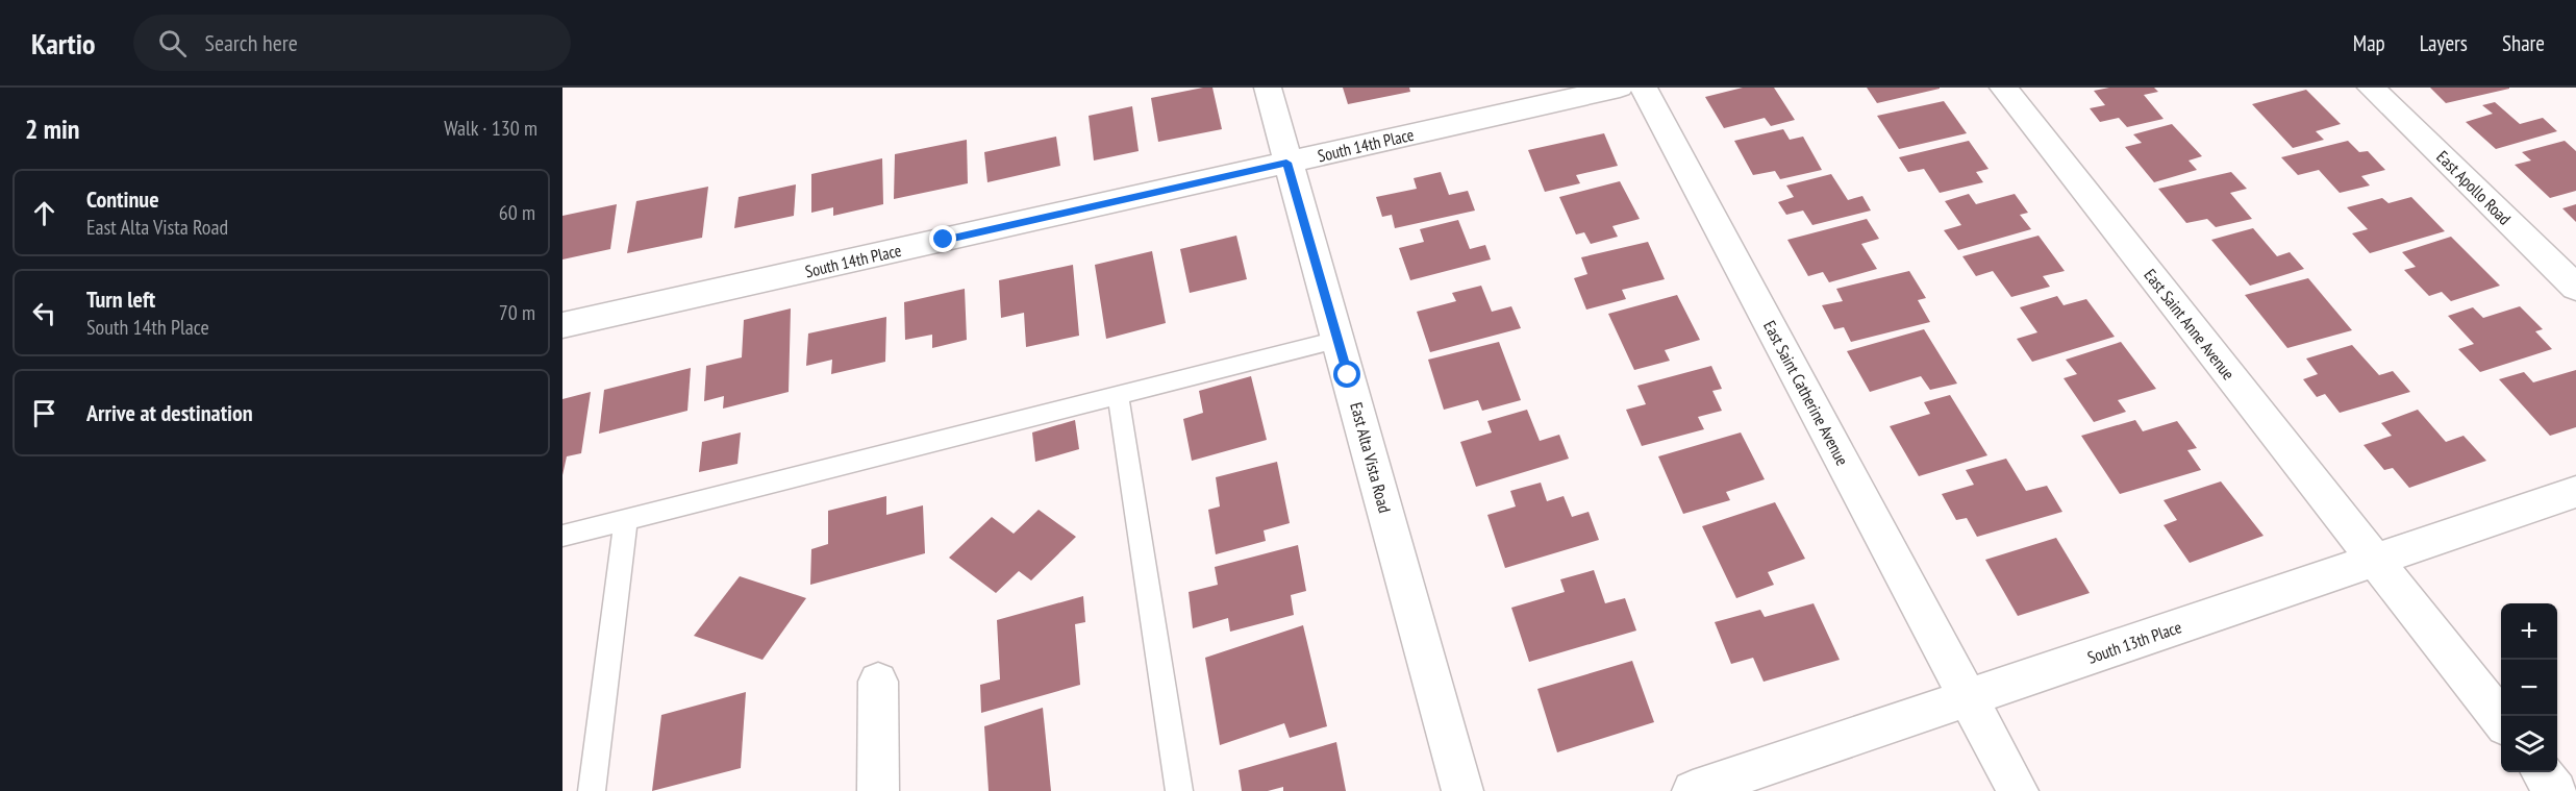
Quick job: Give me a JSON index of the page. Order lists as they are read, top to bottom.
{
  "streets": {
    "street": [
      "South 14th Place",
      "East Apollo Road",
      "East Saint Anne Avenue",
      "East Saint Catherine Avenue",
      "East Alta Vista Road",
      "South 13th Place"
    ]
  },
  "crossings": [
    ["South 14th Place", "East Alta Vista Road"],
    ["East Saint Anne Avenue", "South 13th Place"],
    ["East Saint Catherine Avenue", "South 13th Place"]
  ],
  "page": {
    "header": "Kartio",
    "search": "Search here",
    "nav": ["Map", "Layers", "Share"],
    "heading": ["2 min", "Walk · 130 m"],
    "list": [
      ["Continue", "East Alta Vista Road", "60 m"],
      ["Turn left", "South 14th Place", "70 m"],
      "Arrive at destination"
    ],
    "map_buttons": ["+", "−"]
  }
}
